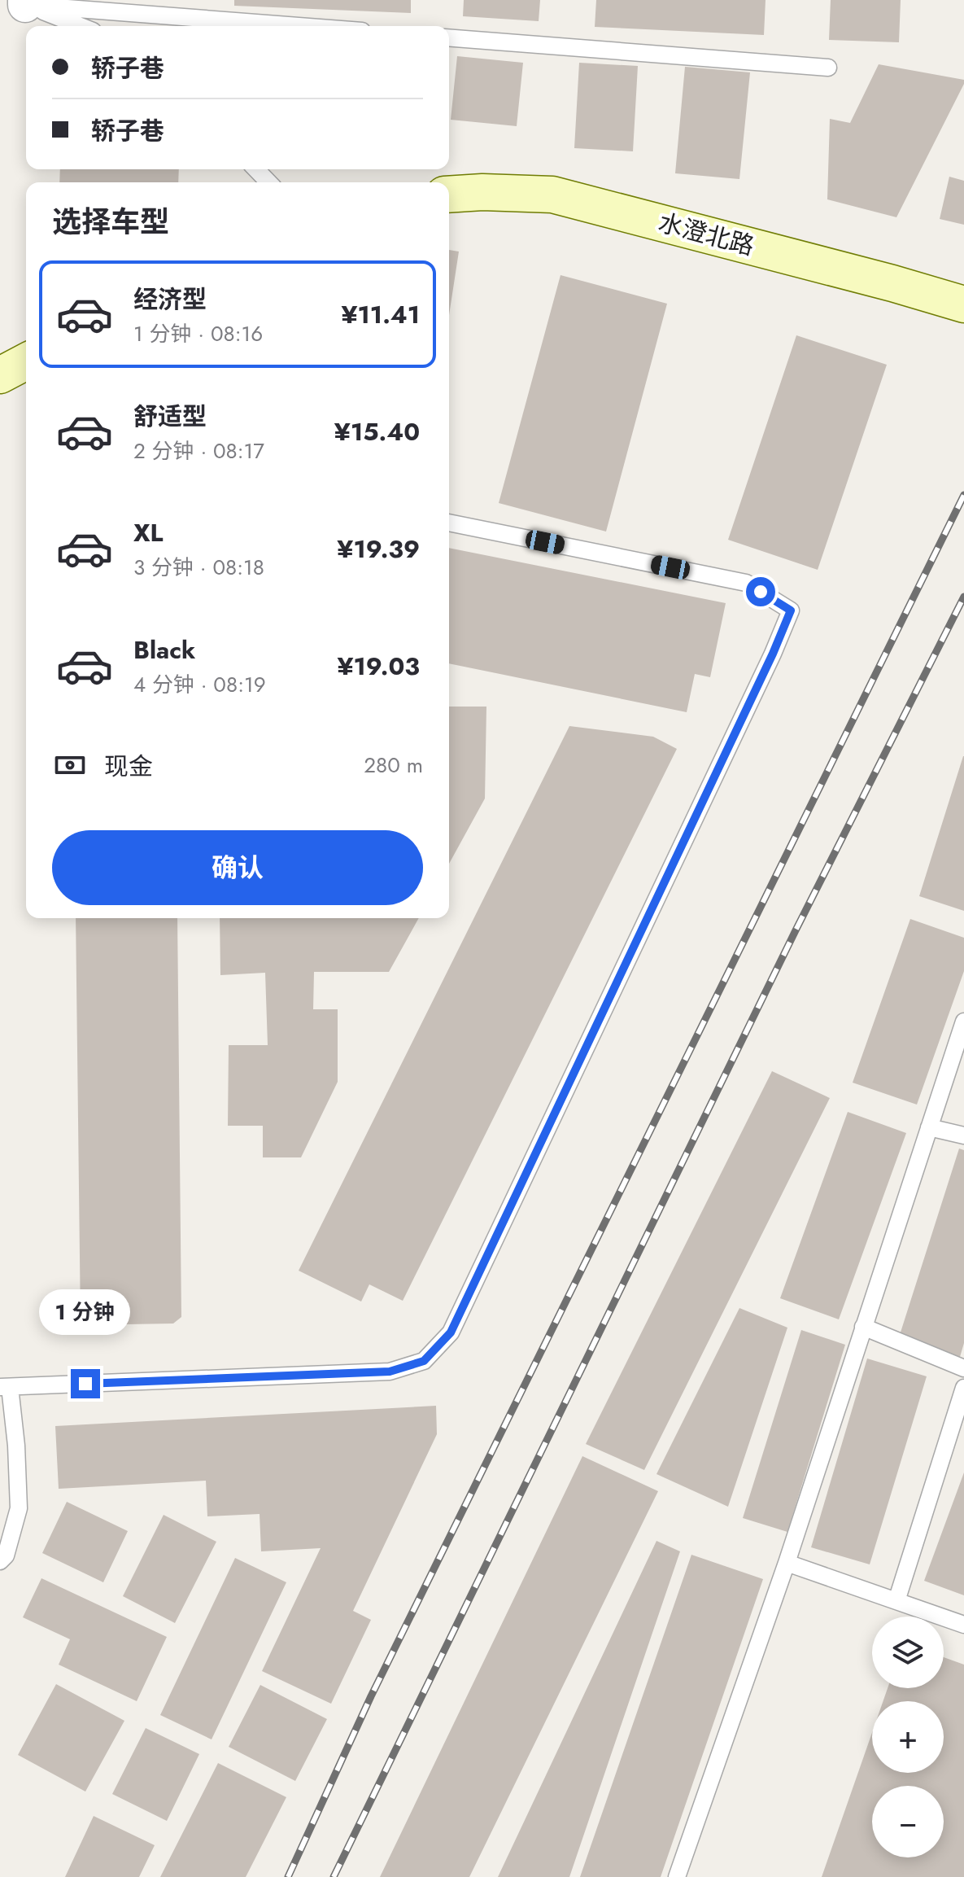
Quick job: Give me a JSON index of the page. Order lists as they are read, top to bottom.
{
  "streets": {
    "street": ["水澄北路"]
  },
  "page": {
    "banner": ["轿子巷", "轿子巷"],
    "heading": "选择车型",
    "list": [
      {
        "name": "经济型",
        "note": "1 分钟 · 08:16",
        "value": "¥11.41"
      },
      {
        "name": "舒适型",
        "note": "2 分钟 · 08:17",
        "value": "¥15.40"
      },
      {
        "name": "XL",
        "note": "3 分钟 · 08:18",
        "value": "¥19.39"
      },
      {
        "name": "Black",
        "note": "4 分钟 · 08:19",
        "value": "¥19.03"
      }
    ],
    "pay": ["现金", "280 m"],
    "buttons": "确认",
    "bubble": "1 分钟",
    "map_buttons": ["+", "−"]
  }
}
